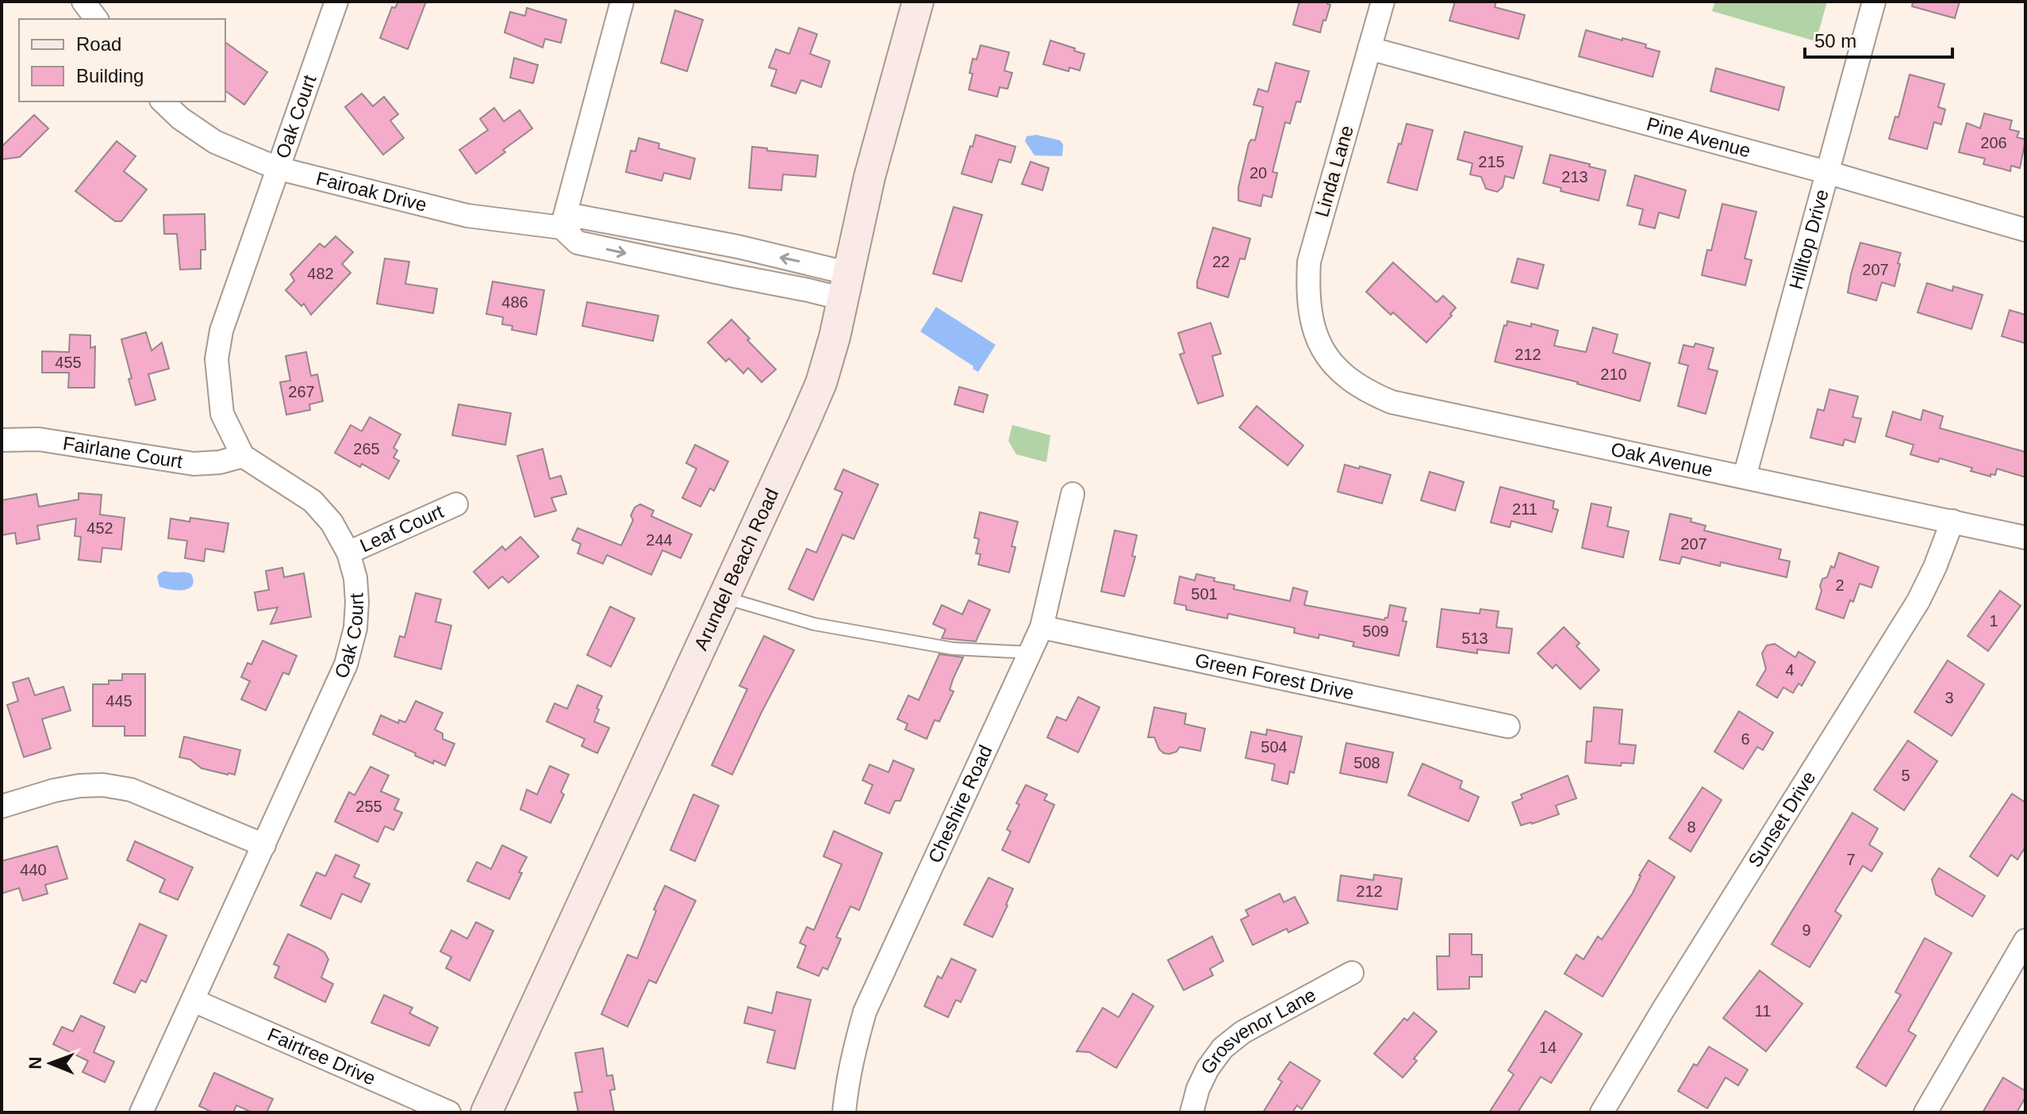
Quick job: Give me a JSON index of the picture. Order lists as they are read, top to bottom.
{
  "streets": {
    "street": [
      "Oak Court",
      "Pine Avenue",
      "Linda Lane",
      "Fairoak Drive",
      "Hilltop Drive",
      "Fairlane Court",
      "Oak Avenue",
      "Leaf Court",
      "Arundel Beach Road",
      "Green Forest Drive",
      "Cheshire Road",
      "Sunset Drive",
      "Grosvenor Lane",
      "Fairtree Drive"
    ]
  },
  "crossings": [
    ["Oak Court", "Fairoak Drive"],
    ["Oak Court", "Fairlane Court"],
    ["Oak Court", "Leaf Court"],
    ["Oak Court", "Fairtree Drive"],
    ["Pine Avenue", "Linda Lane"],
    ["Pine Avenue", "Hilltop Drive"],
    ["Linda Lane", "Oak Avenue"],
    ["Fairoak Drive", "Arundel Beach Road"],
    ["Hilltop Drive", "Oak Avenue"],
    ["Oak Avenue", "Sunset Drive"],
    ["Green Forest Drive", "Cheshire Road"]
  ],
  "house_numbers": [
    "206",
    "215",
    "20",
    "213",
    "22",
    "207",
    "482",
    "486",
    "212",
    "455",
    "210",
    "267",
    "265",
    "211",
    "452",
    "244",
    "207",
    "2",
    "501",
    "1",
    "509",
    "513",
    "4",
    "3",
    "445",
    "6",
    "504",
    "508",
    "5",
    "255",
    "8",
    "7",
    "440",
    "212",
    "9",
    "11",
    "14"
  ],
  "legend": ["Road", "Building"],
  "scale_bar": "50 m",
  "north": "left"
}
